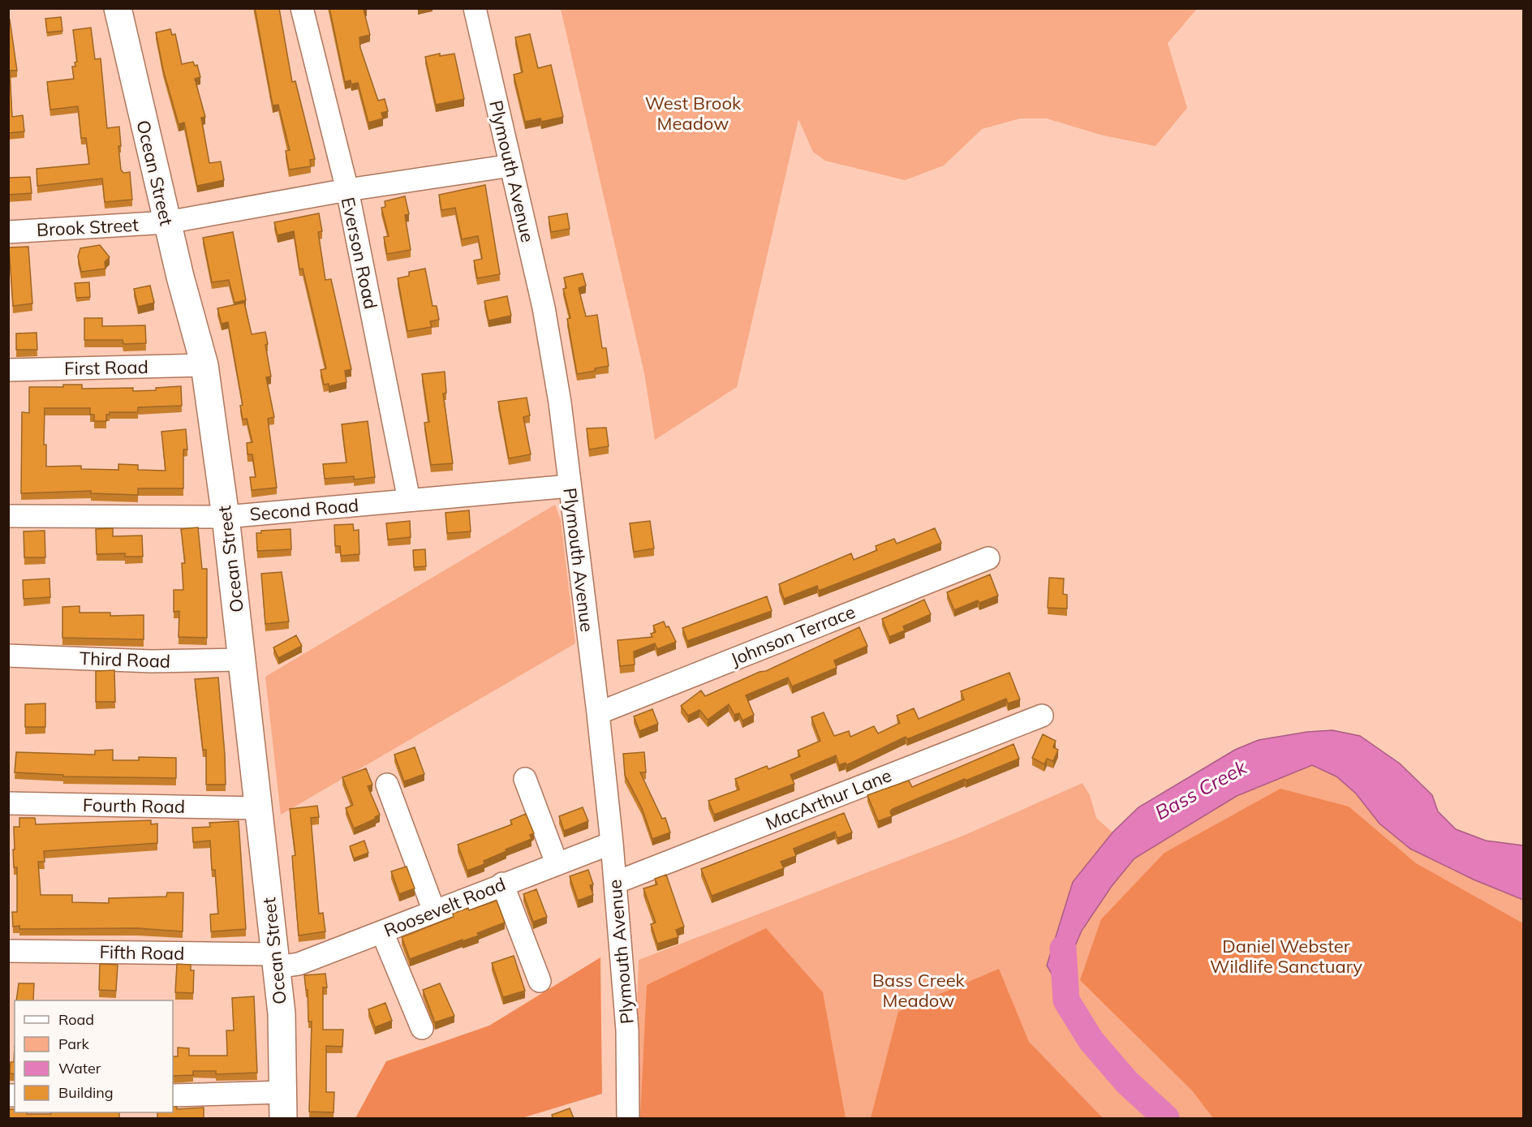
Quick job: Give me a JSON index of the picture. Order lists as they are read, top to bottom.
{
  "streets": {
    "main road": ["Ocean Street"],
    "street": [
      "Plymouth Avenue",
      "Brook Street",
      "Everson Road",
      "First Road",
      "Second Road",
      "Johnson Terrace",
      "Third Road",
      "MacArthur Lane",
      "Fourth Road",
      "Roosevelt Road",
      "Fifth Road"
    ]
  },
  "crossings": [
    ["Plymouth Avenue", "Brook Street"],
    ["Plymouth Avenue", "Second Road"],
    ["Plymouth Avenue", "Johnson Terrace"],
    ["Plymouth Avenue", "MacArthur Lane"],
    ["Plymouth Avenue", "Roosevelt Road"],
    ["Ocean Street", "Brook Street"],
    ["Ocean Street", "First Road"],
    ["Ocean Street", "Second Road"],
    ["Ocean Street", "Third Road"],
    ["Ocean Street", "Fourth Road"],
    ["Ocean Street", "Roosevelt Road"],
    ["Ocean Street", "Fifth Road"],
    ["Brook Street", "Everson Road"],
    ["Everson Road", "Second Road"],
    ["Roosevelt Road", "Fifth Road"]
  ],
  "water": ["Bass Creek"],
  "parks": ["West Brook Meadow", "Daniel Webster Wildlife Sanctuary", "Bass Creek Meadow"],
  "legend": [
    "Road",
    "Park",
    "Water",
    "Building"
  ]
}
